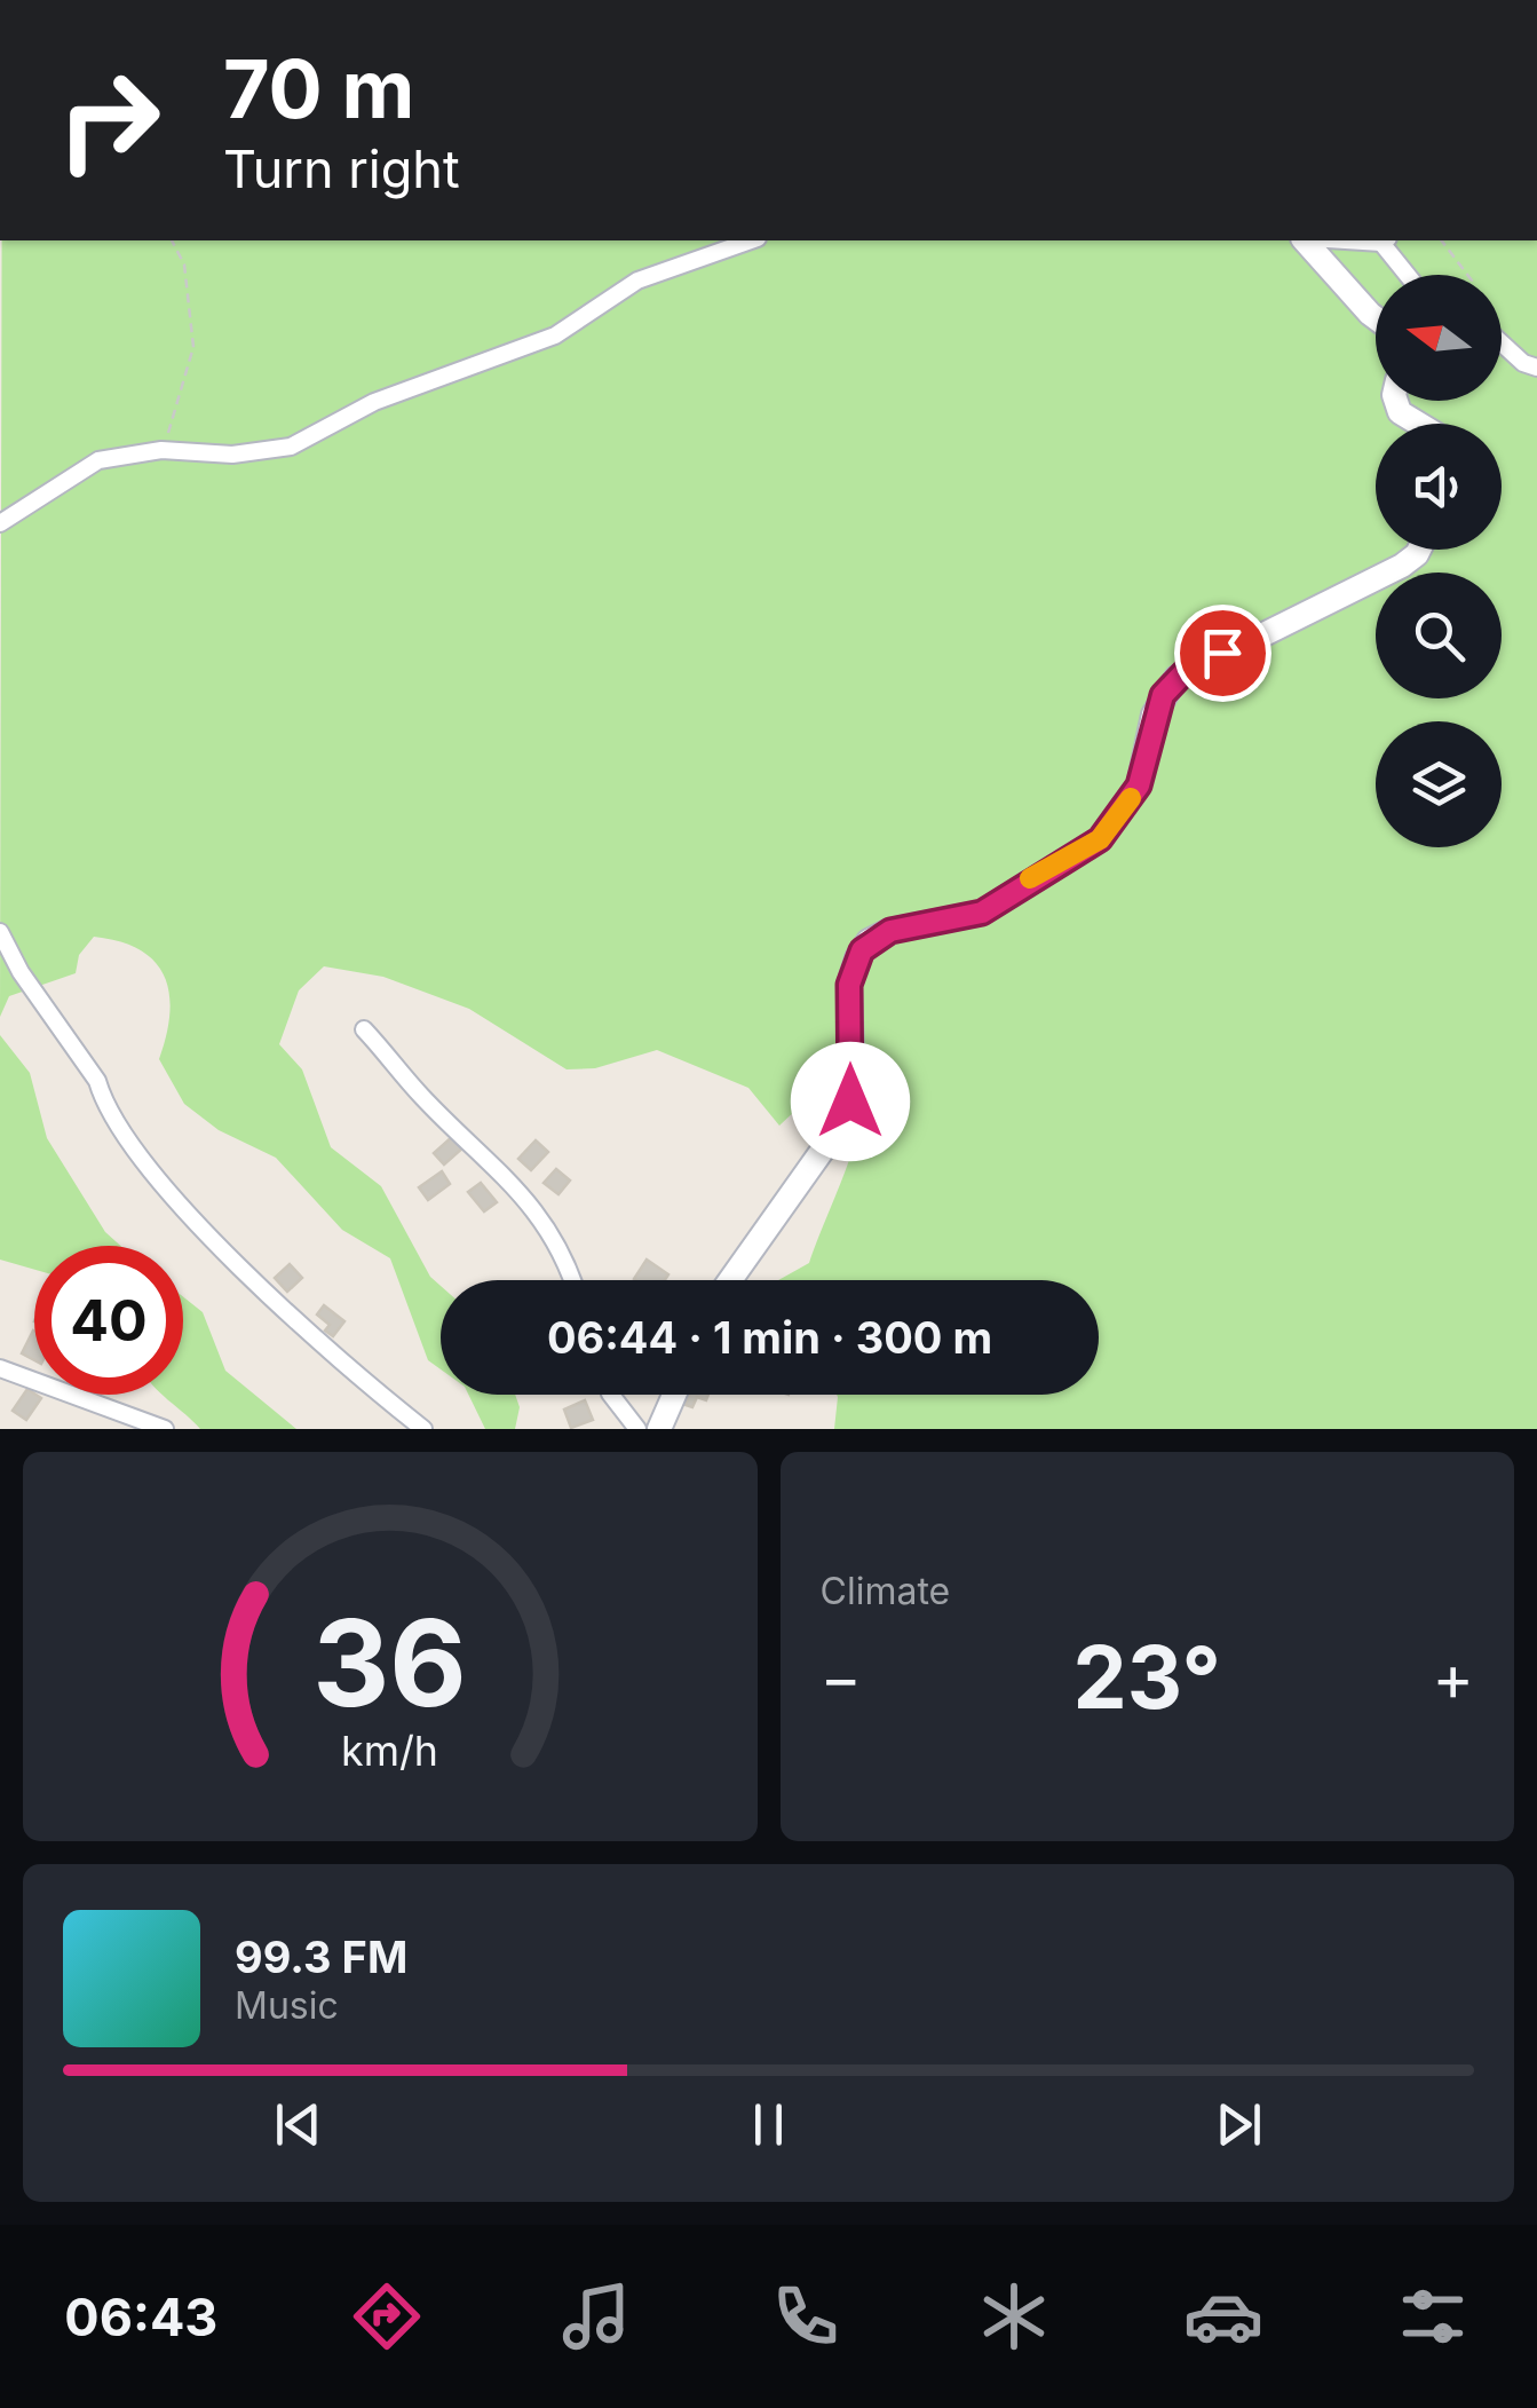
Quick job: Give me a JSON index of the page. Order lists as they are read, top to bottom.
{
  "north": "left",
  "page": {
    "turn": ["70 m", "Turn right"],
    "limit": "40",
    "trip": "06:44 · 1 min · 300 m",
    "tile": "Climate",
    "heat": ["−", "23°", "+"],
    "song": ["99.3 FM", "Music"],
    "tabs": "06:43",
    "gauge": ["36", "km/h"]
  }
}
